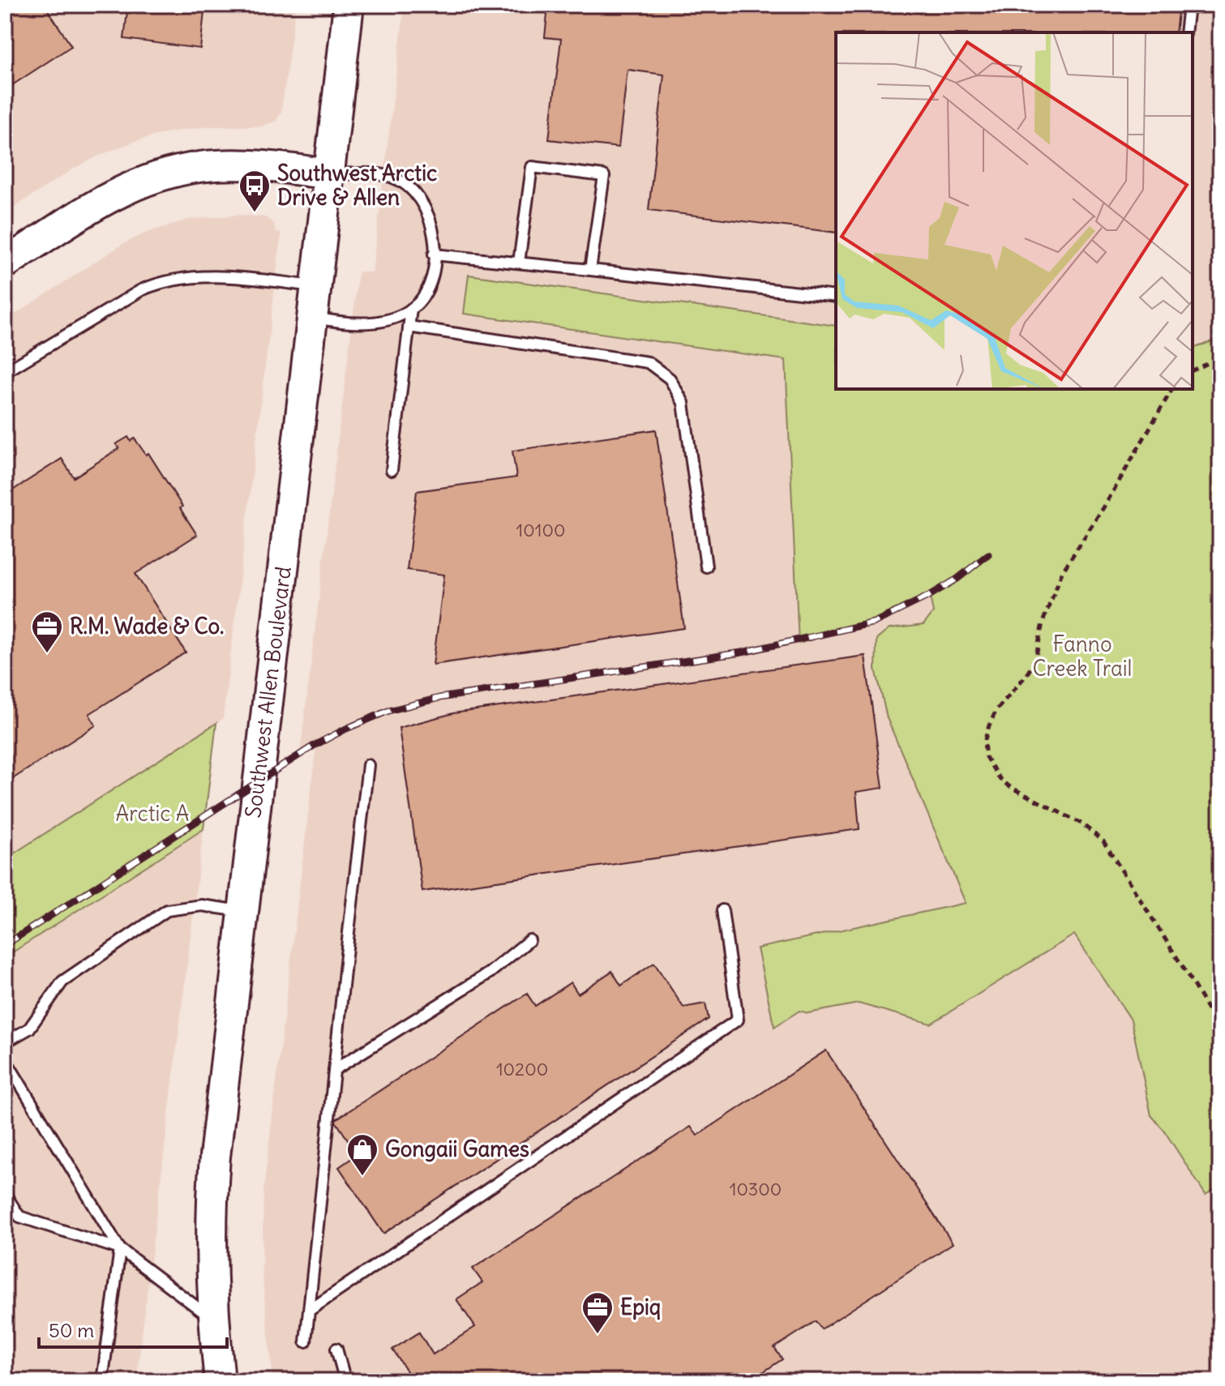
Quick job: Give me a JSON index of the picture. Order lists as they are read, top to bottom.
{
  "streets": {
    "main road": ["Southwest Allen Boulevard"]
  },
  "parks": ["Fanno Creek Trail", "Arctic A"],
  "places": {
    "bus stop": ["Southwest Arctic Drive & Allen"],
    "office": ["R.M. Wade & Co.", "Epiq"],
    "shop": ["Gongaii Games"]
  },
  "house_numbers": ["10100", "10200", "10300"],
  "scale_bar": "50 m"
}
